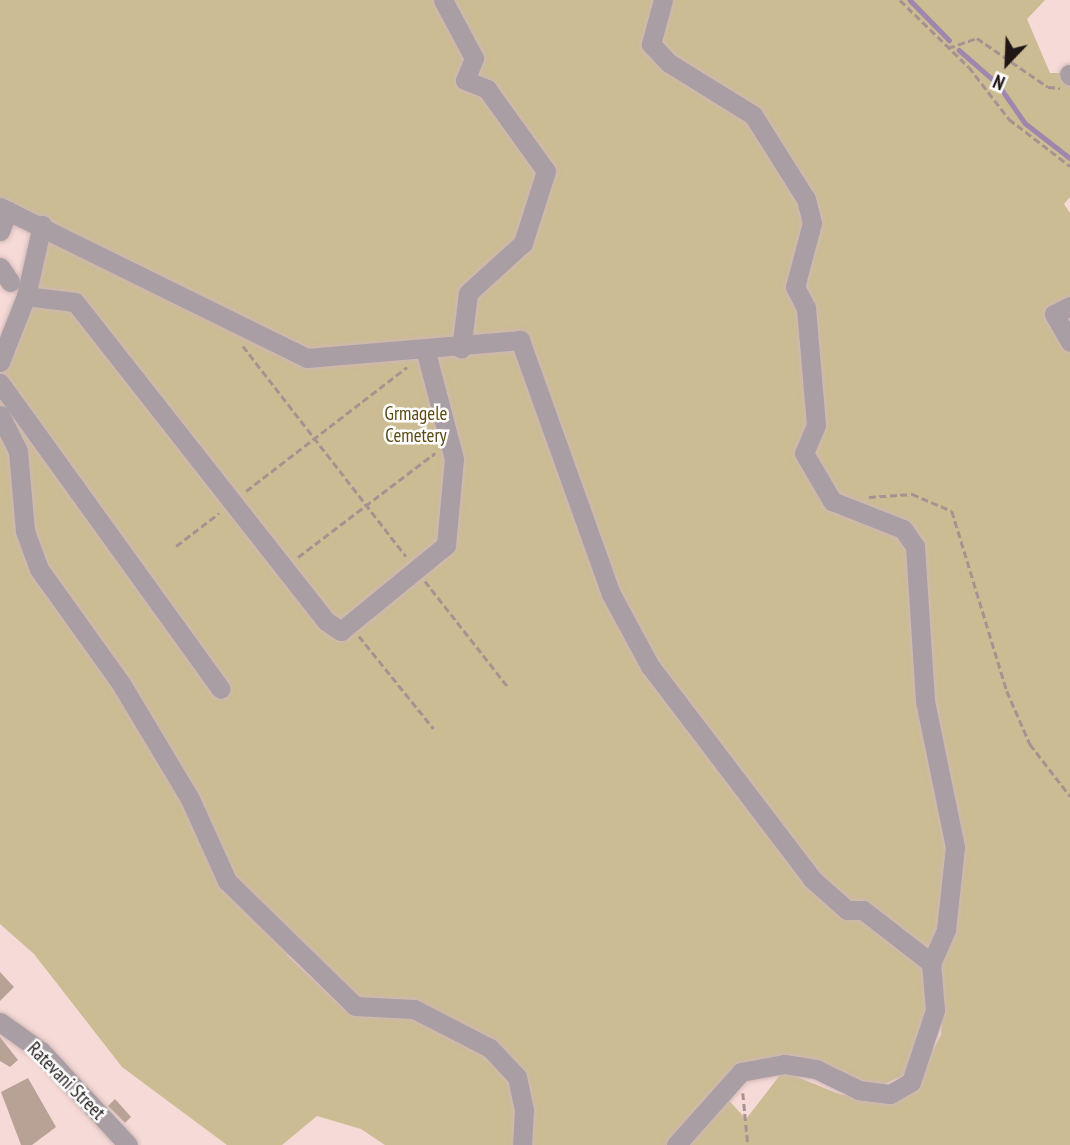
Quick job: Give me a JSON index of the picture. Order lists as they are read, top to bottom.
{
  "streets": {
    "street": ["Ratevani Street"]
  },
  "parks": ["Grmagele Cemetery"],
  "north": "bottom left"
}
